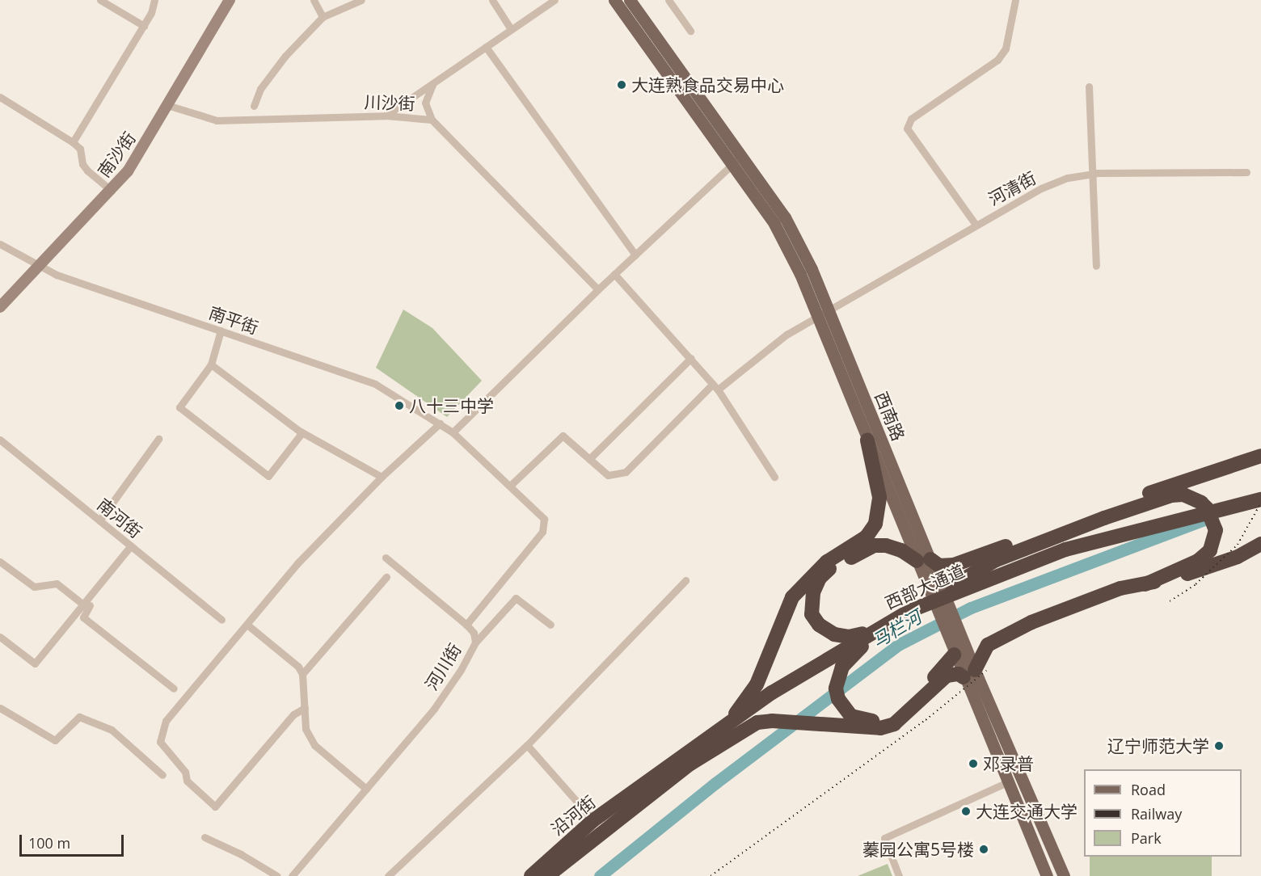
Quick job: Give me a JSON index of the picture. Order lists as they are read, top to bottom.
{
  "streets": {
    "highway": ["西部大通道", "沿河街"],
    "main road": ["西南路"],
    "street": [
      "川沙街",
      "南沙街",
      "河清街",
      "南平街",
      "南河街",
      "河川街"
    ]
  },
  "crossings": [
    ["川沙街", "南沙街"],
    ["南沙街", "南平街"],
    ["河清街", "西南路"],
    ["南平街", "河川街"],
    ["西部大通道", "沿河街"]
  ],
  "water": ["马栏河"],
  "places": [
    "大连熟食品交易中心",
    "八十三中学",
    "辽宁师范大学",
    "邓录普",
    "大连交通大学",
    "蓁园公寓5号楼"
  ],
  "legend": ["Road", "Railway", "Park"],
  "scale_bar": "100 m"
}
